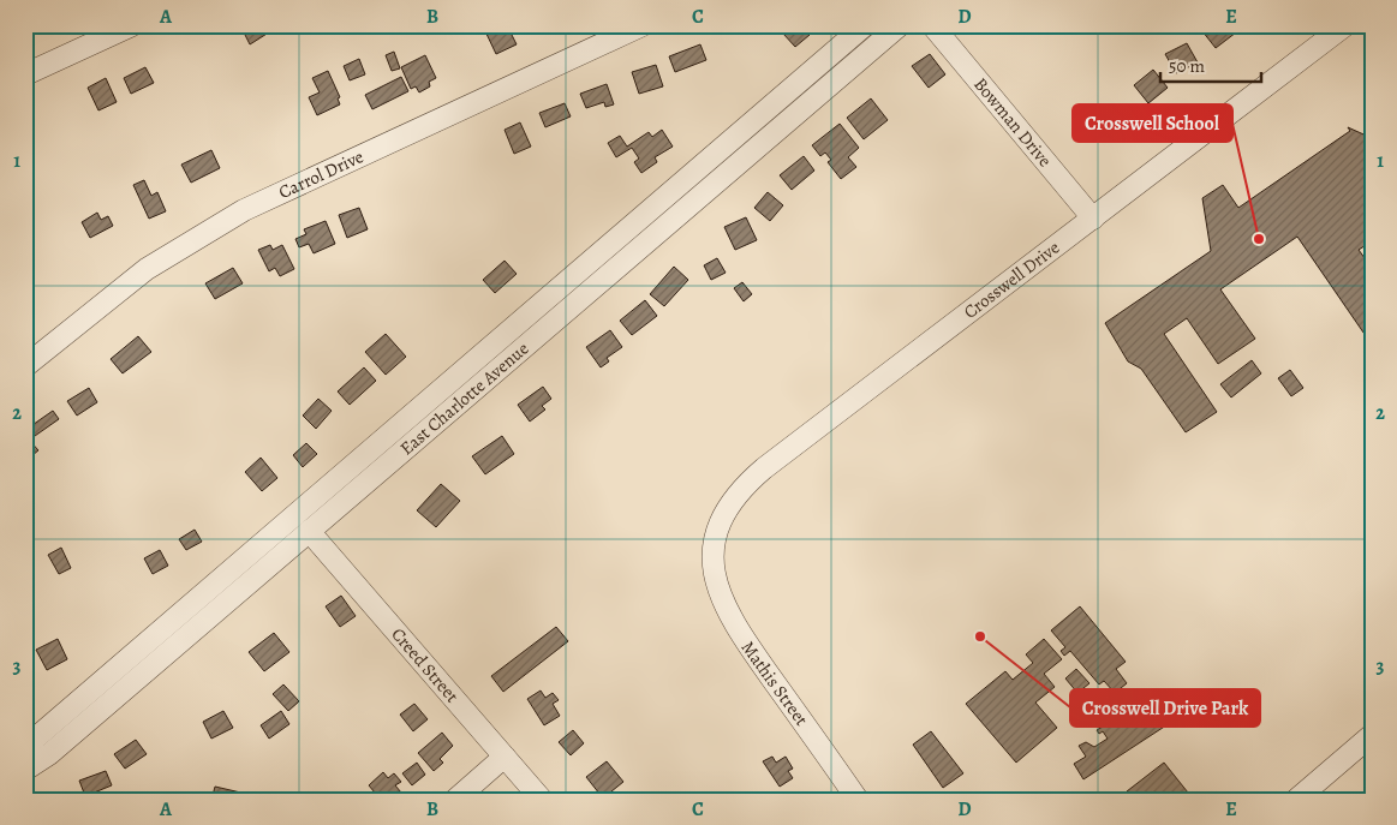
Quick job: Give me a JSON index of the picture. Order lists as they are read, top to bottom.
{
  "streets": {
    "street": [
      "Bowman Drive",
      "Carrol Drive",
      "Crosswell Drive",
      "East Charlotte Avenue",
      "Creed Street",
      "Mathis Street"
    ]
  },
  "crossings": [
    ["Bowman Drive", "Crosswell Drive"],
    ["Crosswell Drive", "Mathis Street"],
    ["East Charlotte Avenue", "Creed Street"]
  ],
  "places": ["Crosswell School", "Crosswell Drive Park"],
  "scale_bar": "50 m",
  "grid": {
    "columns": [
      "A",
      "B",
      "C",
      "D",
      "E"
    ],
    "rows": ["1", "2", "3"]
  }
}
